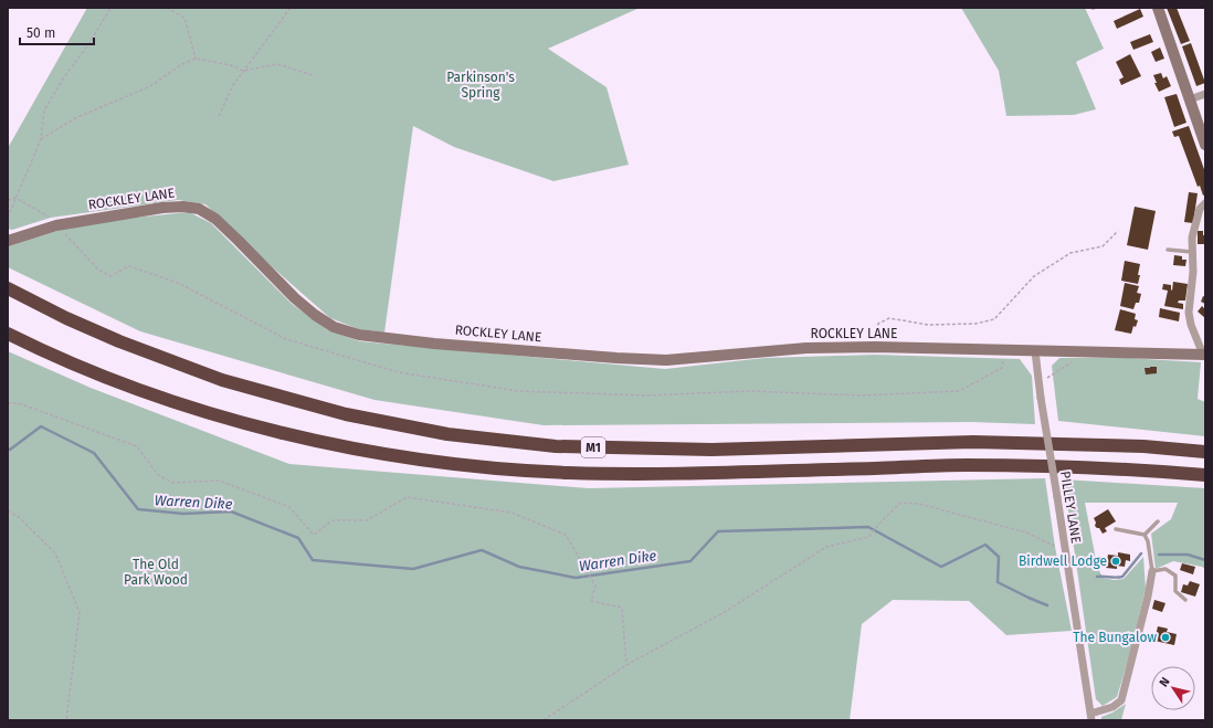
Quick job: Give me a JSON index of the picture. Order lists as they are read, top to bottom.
{
  "streets": {
    "highway": ["M1"],
    "street": ["ROCKLEY LANE", "PILLEY LANE"]
  },
  "crossings": [
    ["ROCKLEY LANE", "PILLEY LANE"]
  ],
  "water": ["Warren Dike"],
  "parks": ["Parkinson's Spring", "The Old Park Wood"],
  "places": ["Birdwell Lodge", "The Bungalow"],
  "scale_bar": "50 m",
  "north": "top left"
}
